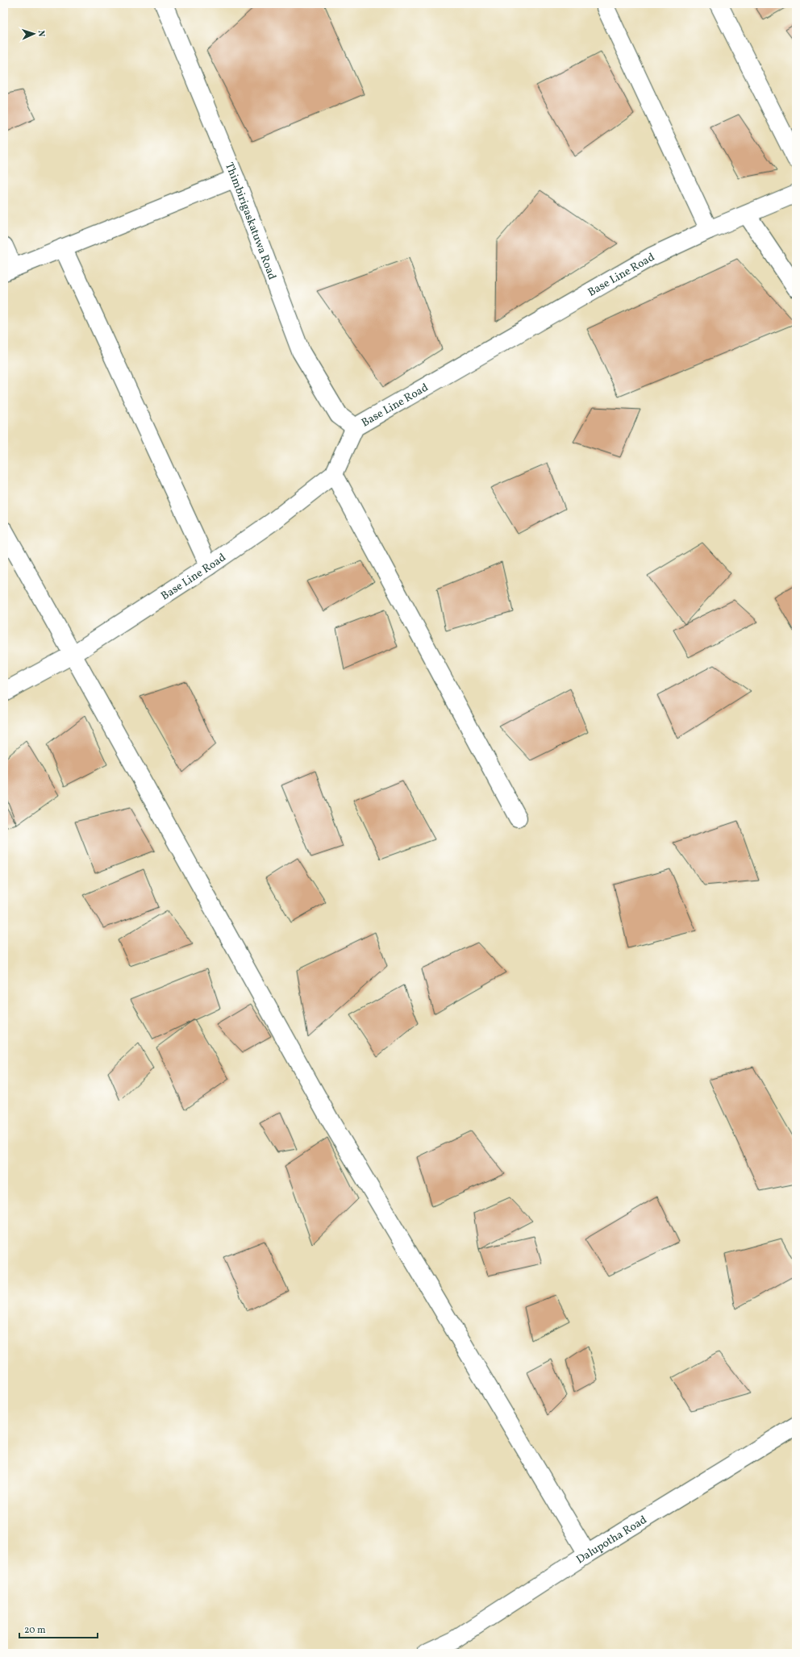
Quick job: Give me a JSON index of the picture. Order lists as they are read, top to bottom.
{
  "streets": {
    "street": ["Thimbirigaskatuwa Road", "Base Line Road", "Dalupotha Road"]
  },
  "crossings": [
    ["Thimbirigaskatuwa Road", "Base Line Road"]
  ],
  "scale_bar": "20 m",
  "north": "right"
}
